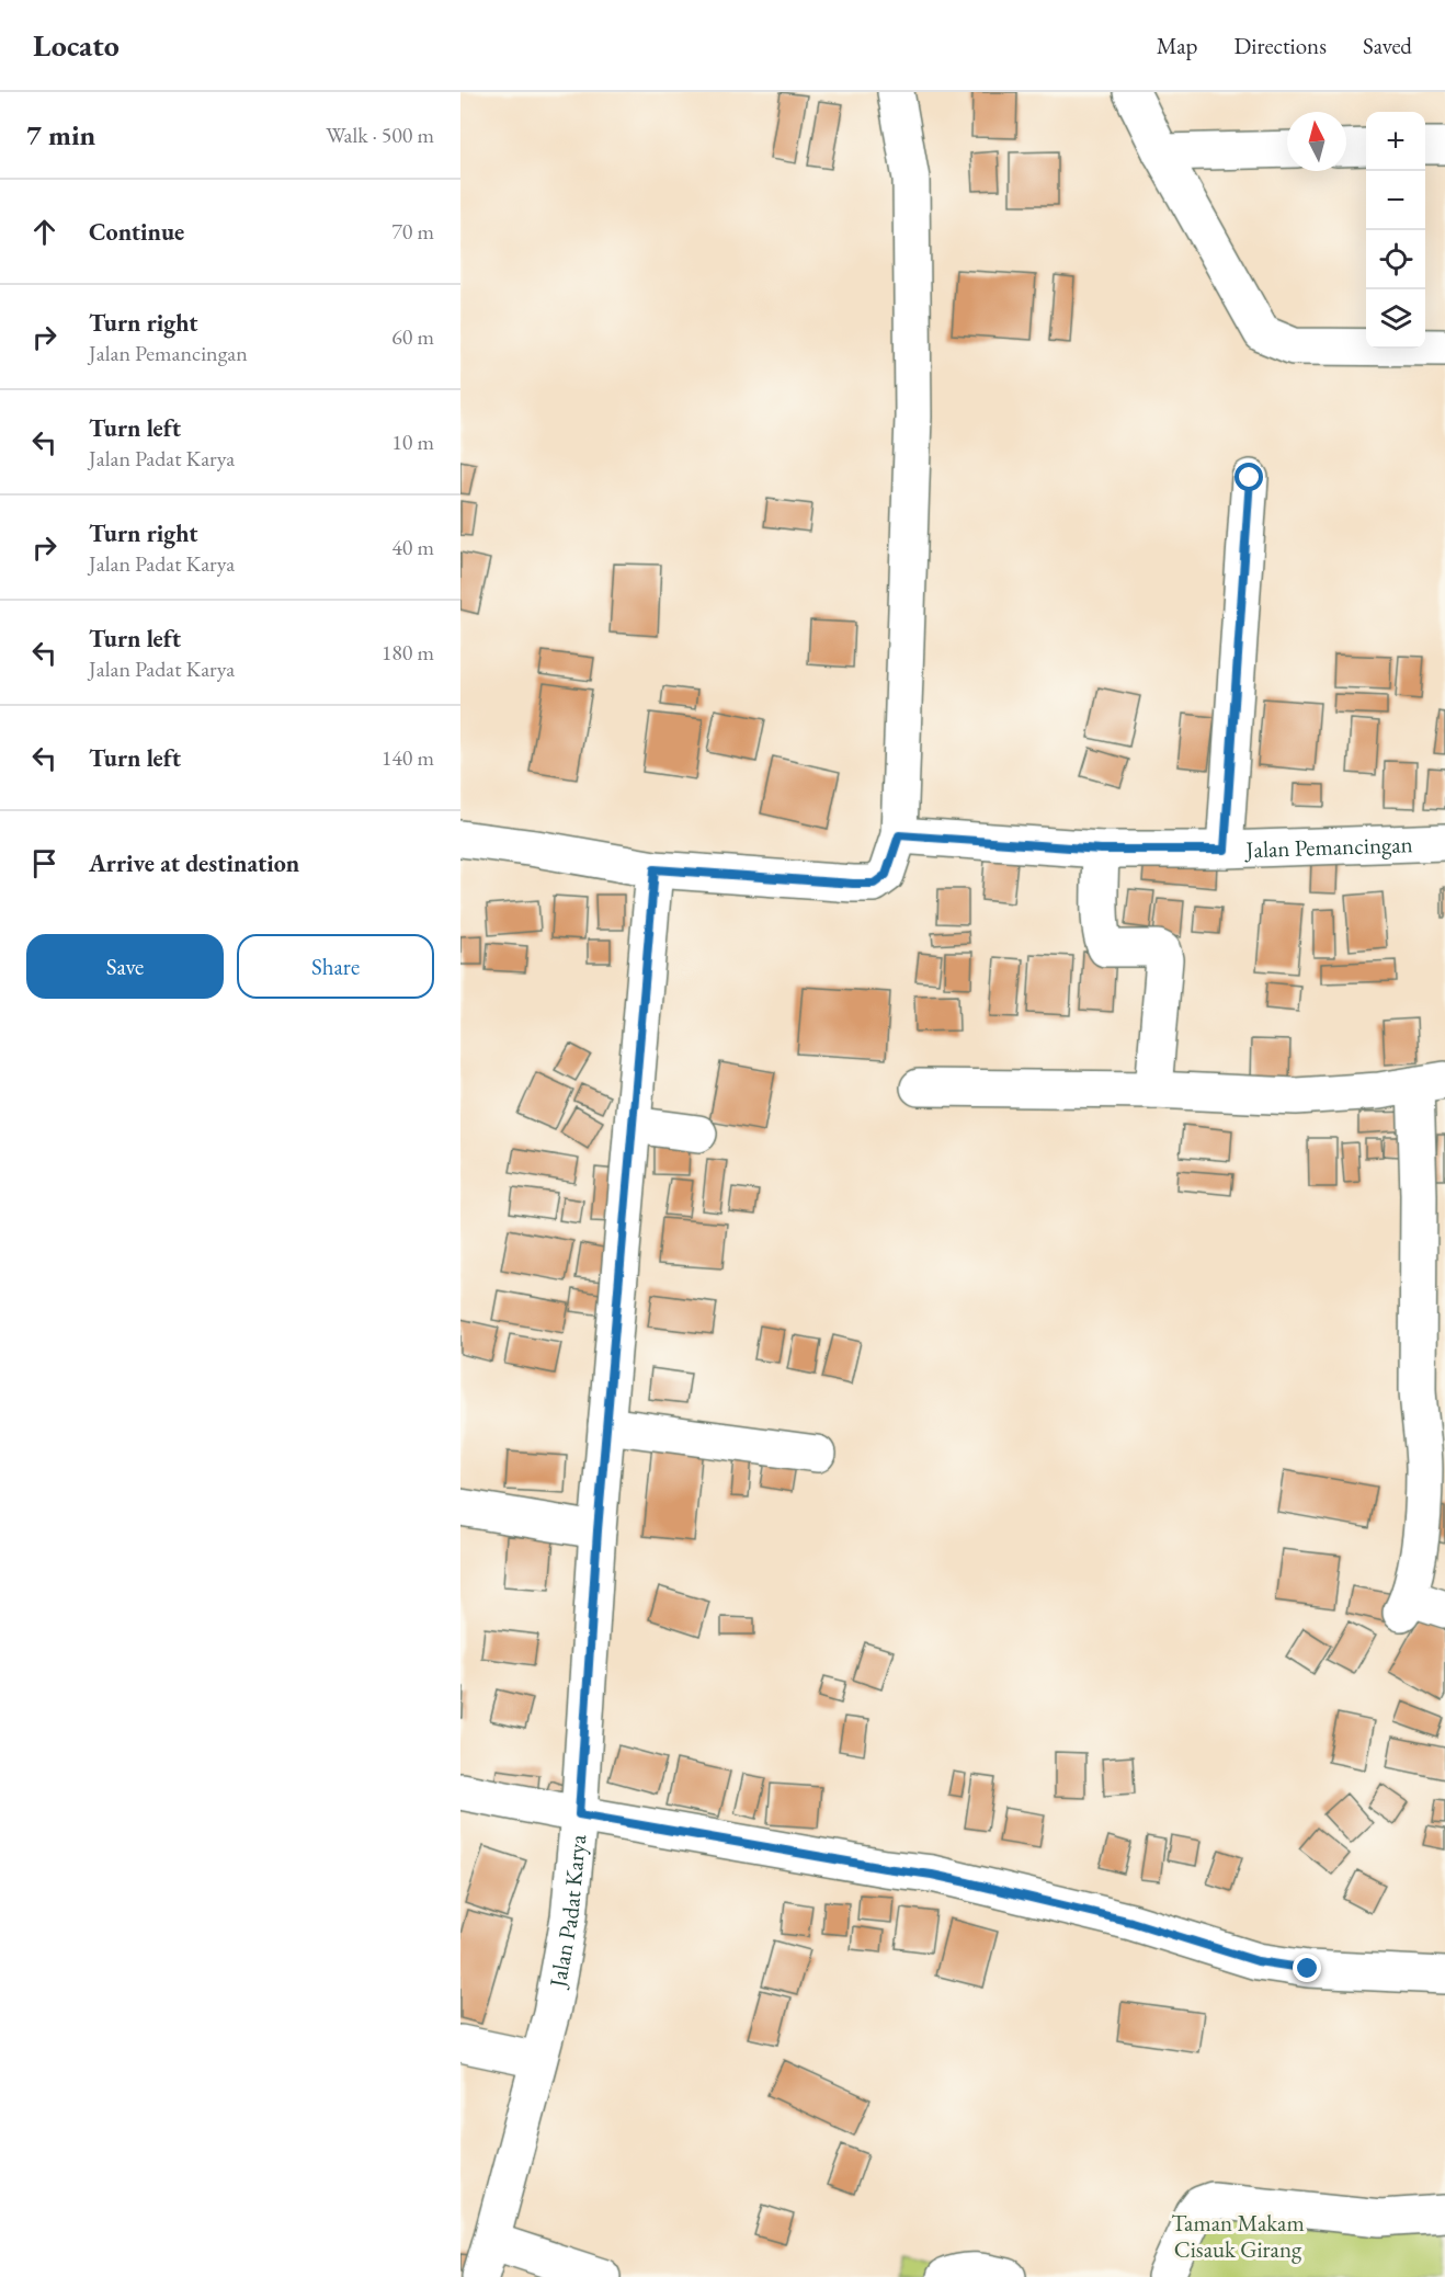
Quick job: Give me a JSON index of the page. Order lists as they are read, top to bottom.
{
  "streets": {
    "street": ["Jalan Pemancingan", "Jalan Padat Karya"]
  },
  "parks": ["Taman Makam Cisauk Girang"],
  "north": "top",
  "page": {
    "header": "Locato",
    "nav": ["Map", "Directions", "Saved"],
    "heading": ["7 min", "Walk · 500 m"],
    "map_buttons": ["+", "−"],
    "list": [
      ["Continue", "70 m"],
      ["Turn right", "Jalan Pemancingan", "60 m"],
      ["Turn left", "Jalan Padat Karya", "10 m"],
      ["Turn right", "Jalan Padat Karya", "40 m"],
      ["Turn left", "Jalan Padat Karya", "180 m"],
      ["Turn left", "140 m"],
      "Arrive at destination"
    ],
    "buttons": ["Save", "Share"]
  }
}
